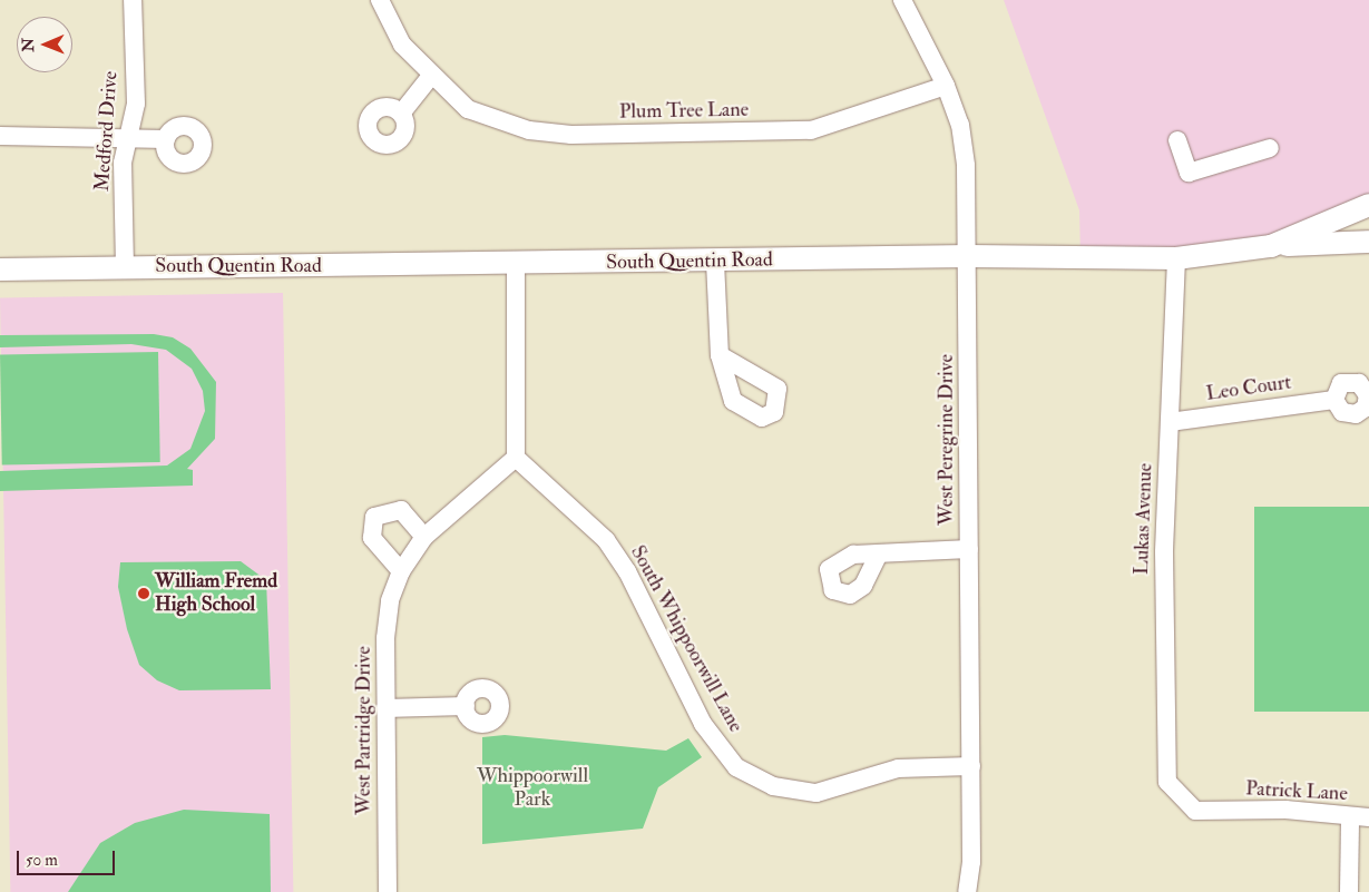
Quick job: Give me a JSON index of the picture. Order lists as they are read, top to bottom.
{
  "streets": {
    "main road": ["South Quentin Road"],
    "street": [
      "Plum Tree Lane",
      "Medford Drive",
      "Leo Court",
      "West Peregrine Drive",
      "Lukas Avenue",
      "South Whippoorwill Lane",
      "West Partridge Drive",
      "Patrick Lane"
    ]
  },
  "crossings": [
    ["Plum Tree Lane", "West Peregrine Drive"],
    ["Medford Drive", "South Quentin Road"],
    ["South Quentin Road", "West Peregrine Drive"],
    ["South Quentin Road", "Lukas Avenue"],
    ["Leo Court", "Lukas Avenue"],
    ["West Peregrine Drive", "South Whippoorwill Lane"],
    ["Lukas Avenue", "Patrick Lane"],
    ["South Whippoorwill Lane", "West Partridge Drive"]
  ],
  "parks": ["Whippoorwill Park"],
  "places": ["William Fremd High School"],
  "scale_bar": "50 m",
  "north": "left"
}
